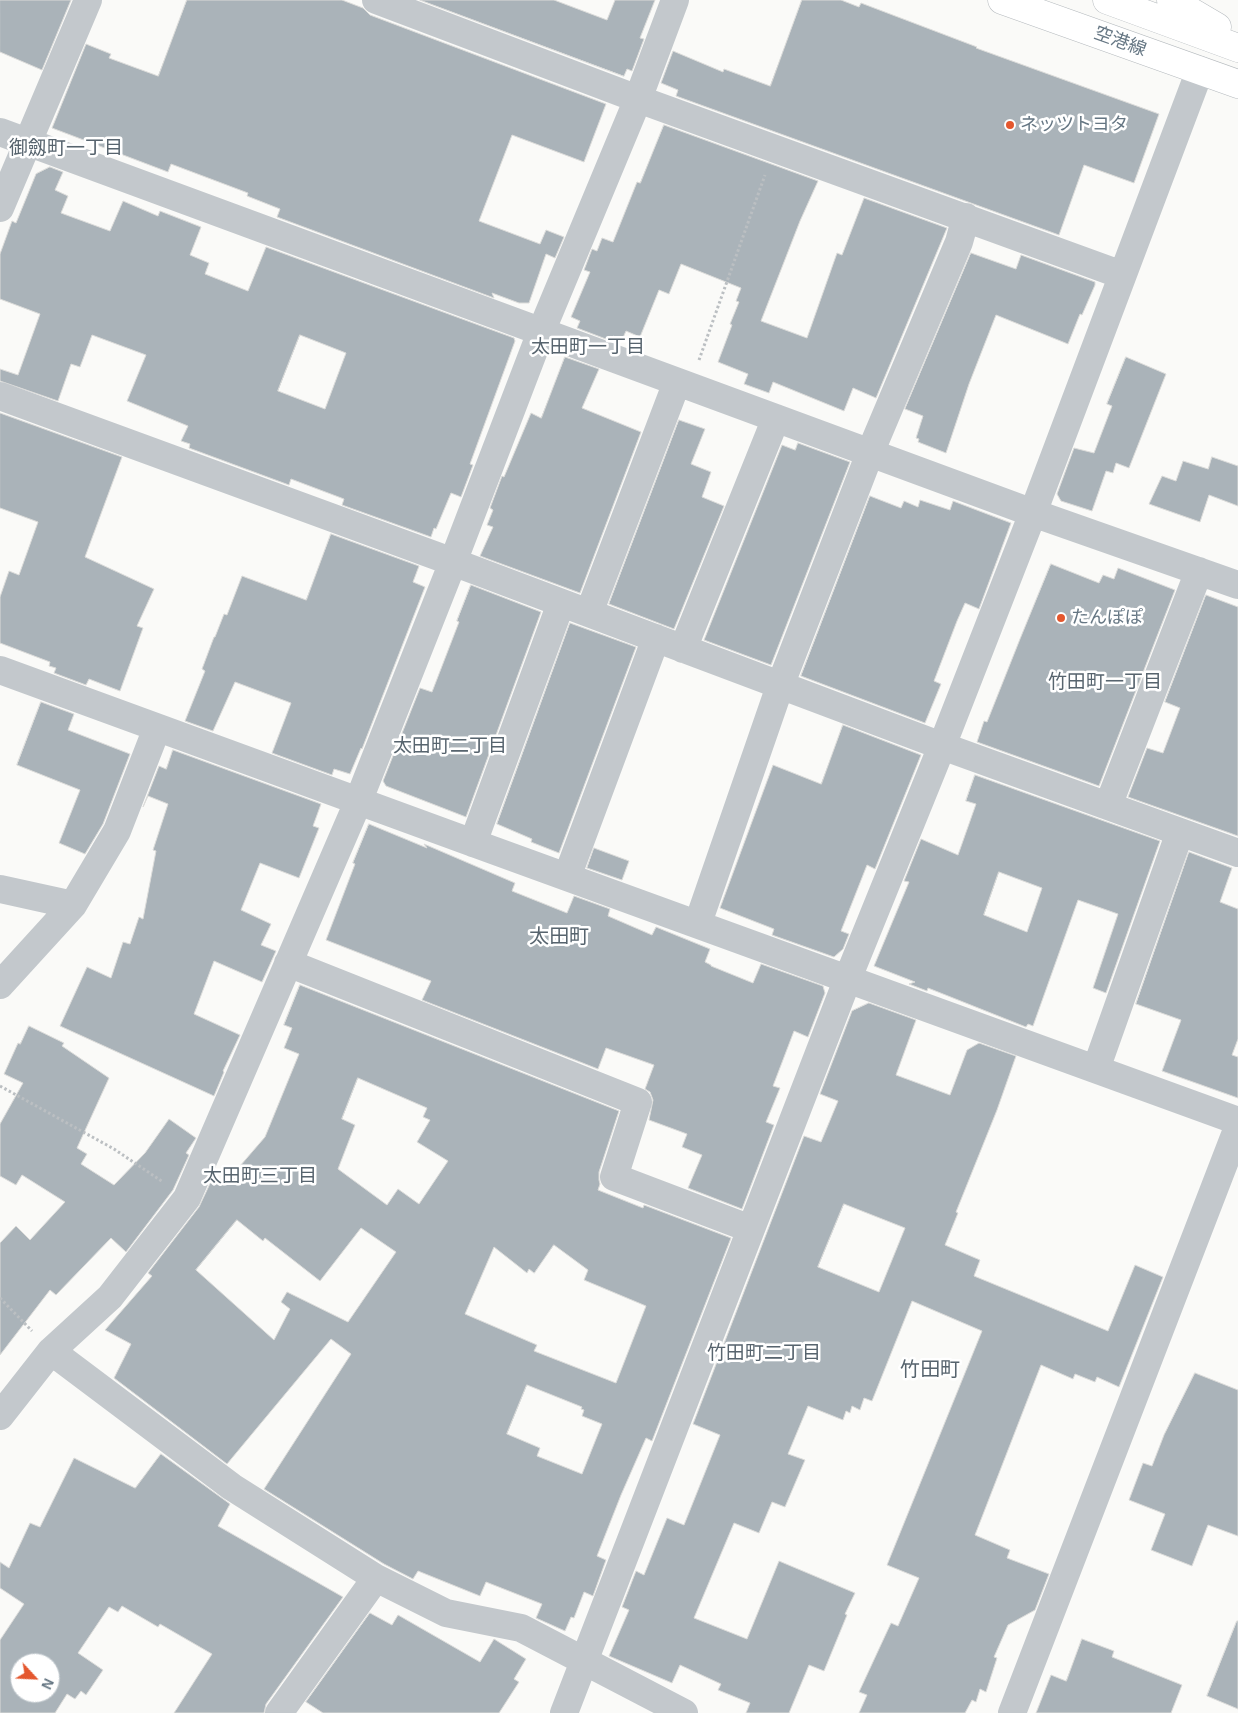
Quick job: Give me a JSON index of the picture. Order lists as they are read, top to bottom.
{
  "streets": {
    "main road": ["空港線"]
  },
  "districts": [
    "御劔町一丁目",
    "太田町一丁目",
    "竹田町一丁目",
    "太田町二丁目",
    "太田町",
    "太田町三丁目",
    "竹田町二丁目",
    "竹田町"
  ],
  "places": ["ネッツトヨタ", "たんぽぽ"],
  "north": "bottom right"
}
